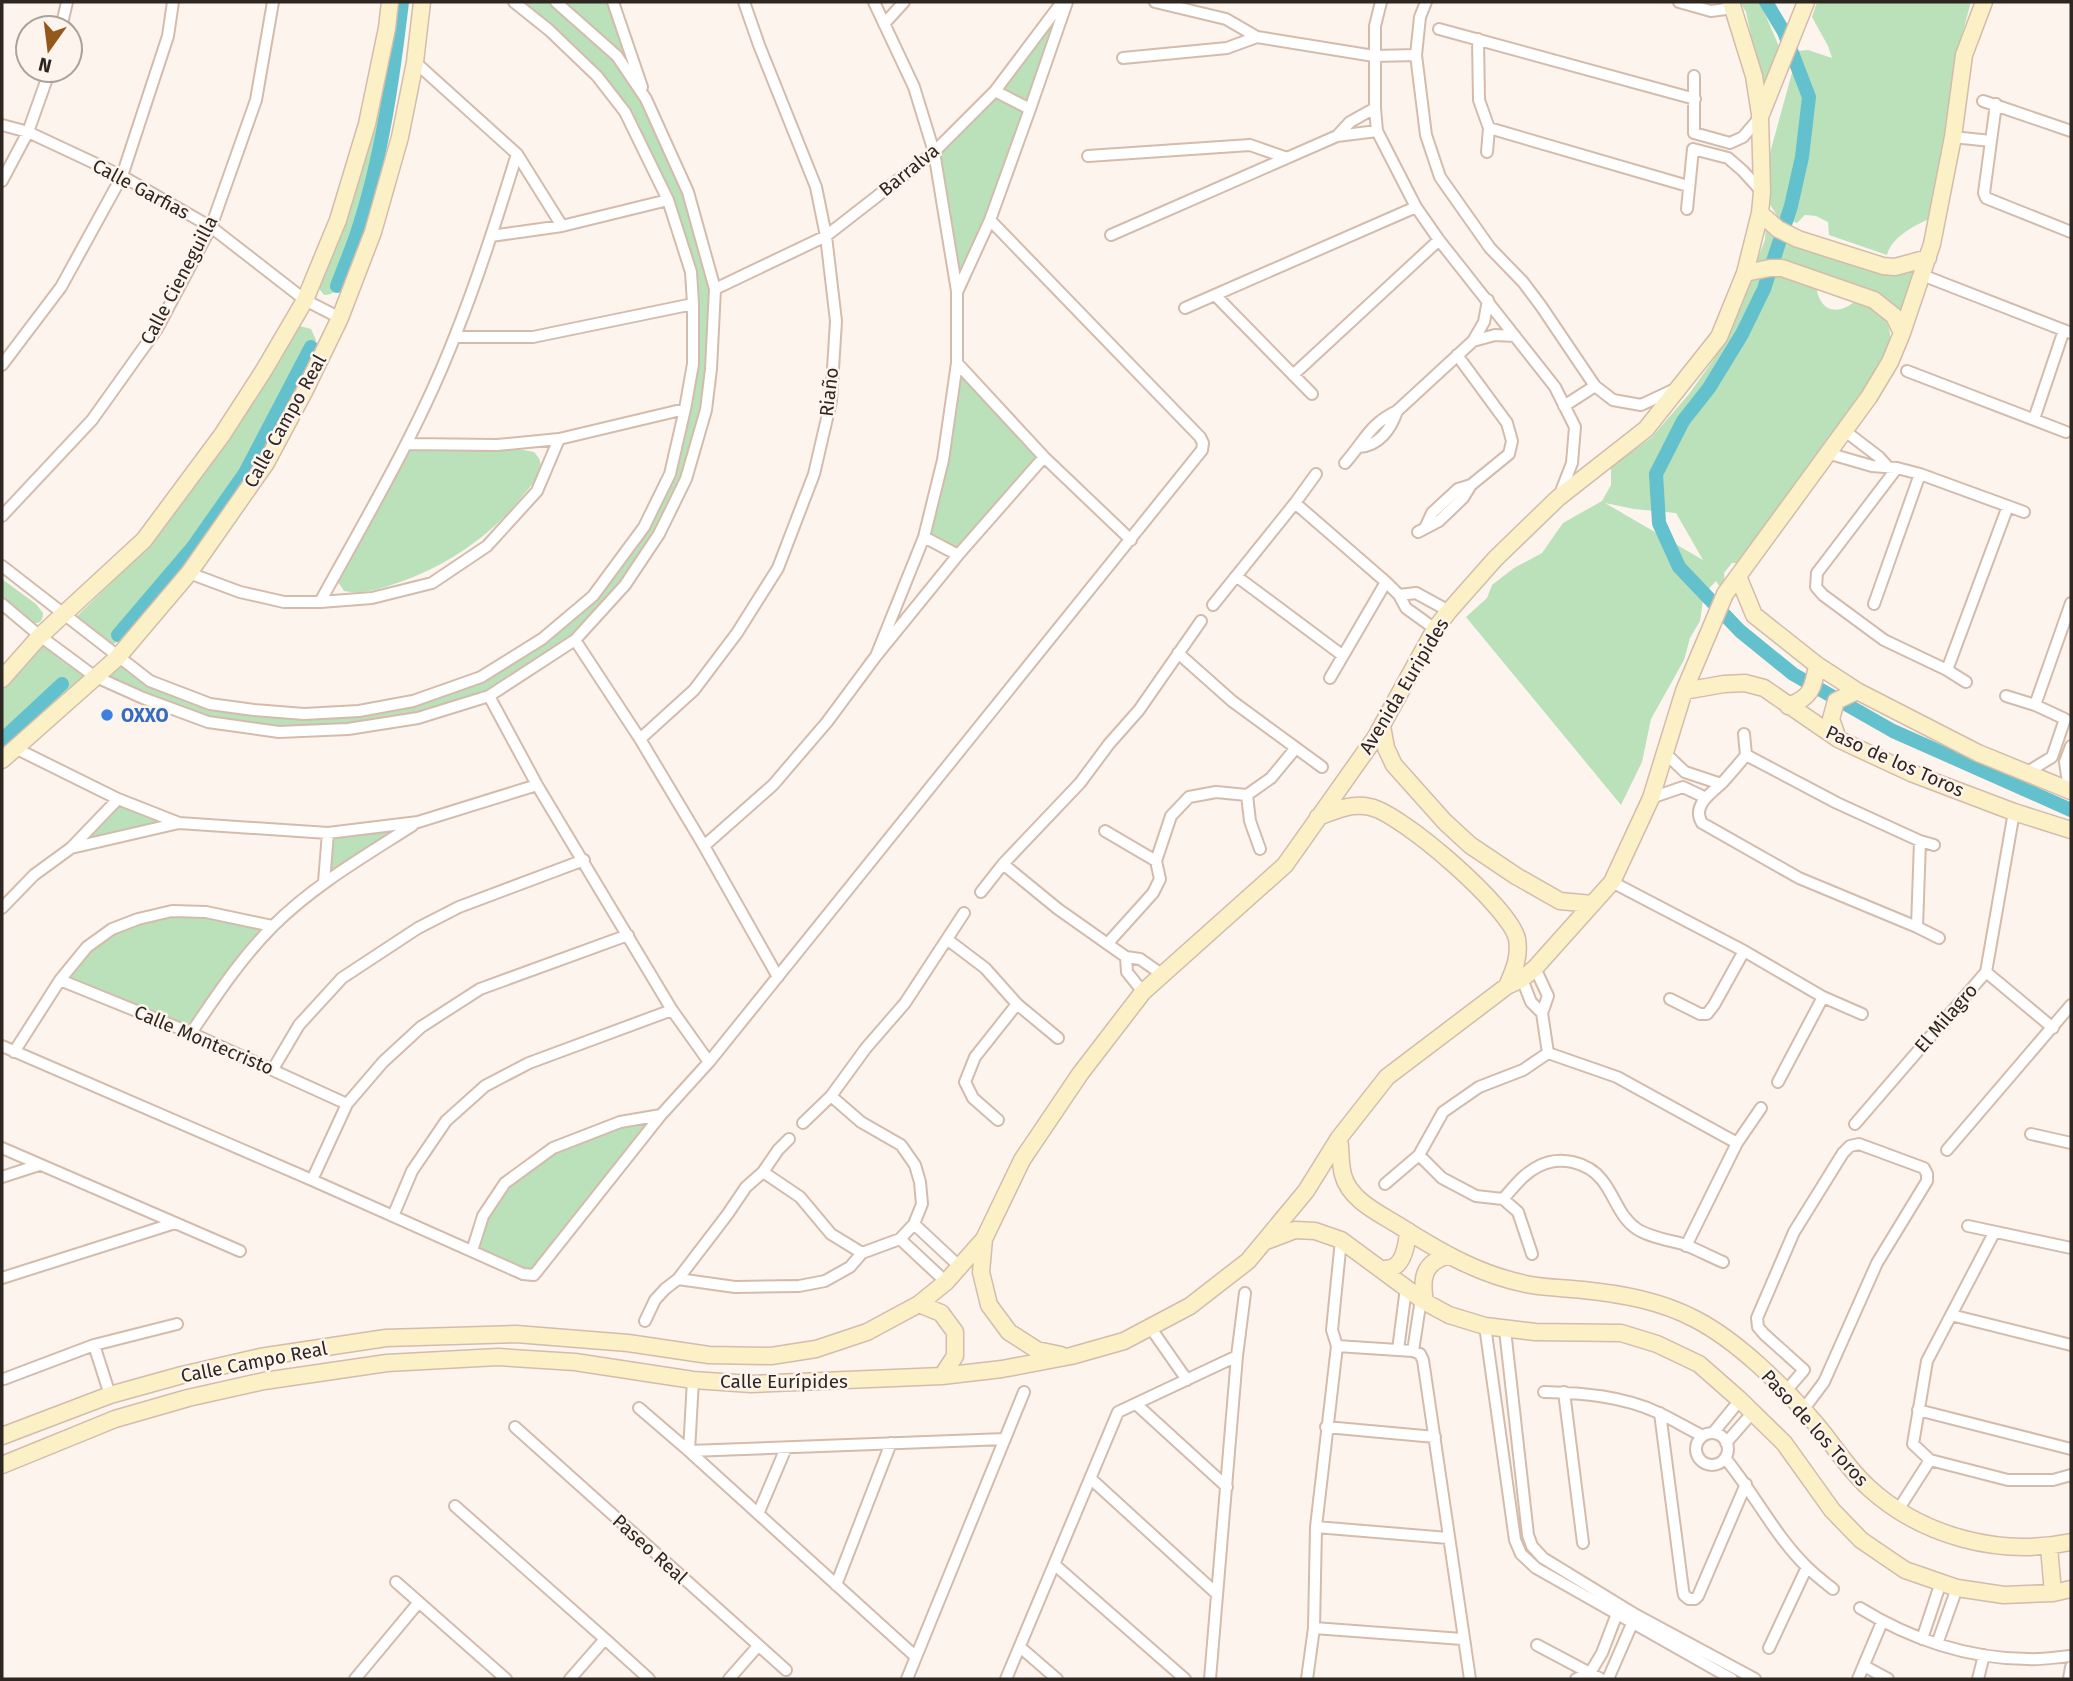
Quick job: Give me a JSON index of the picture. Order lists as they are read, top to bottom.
{
  "streets": {
    "street": [
      "Barralva",
      "Calle Garfias",
      "Calle Cieneguilla",
      "Riaño",
      "Calle Campo Real",
      "Avenida Euripides",
      "Paso de los Toros",
      "El Milagro",
      "Calle Montecristo",
      "Calle Eurípides",
      "Paseo Real"
    ]
  },
  "crossings": [
    ["Barralva", "Riaño"],
    ["Calle Garfias", "Calle Cieneguilla"],
    ["Calle Garfias", "Calle Campo Real"],
    ["Calle Campo Real", "Calle Eurípides"],
    ["Avenida Euripides", "Calle Eurípides"],
    ["Paso de los Toros", "El Milagro"],
    ["Paso de los Toros", "Calle Eurípides"]
  ],
  "places": ["OXXO"],
  "north": "bottom"
}
